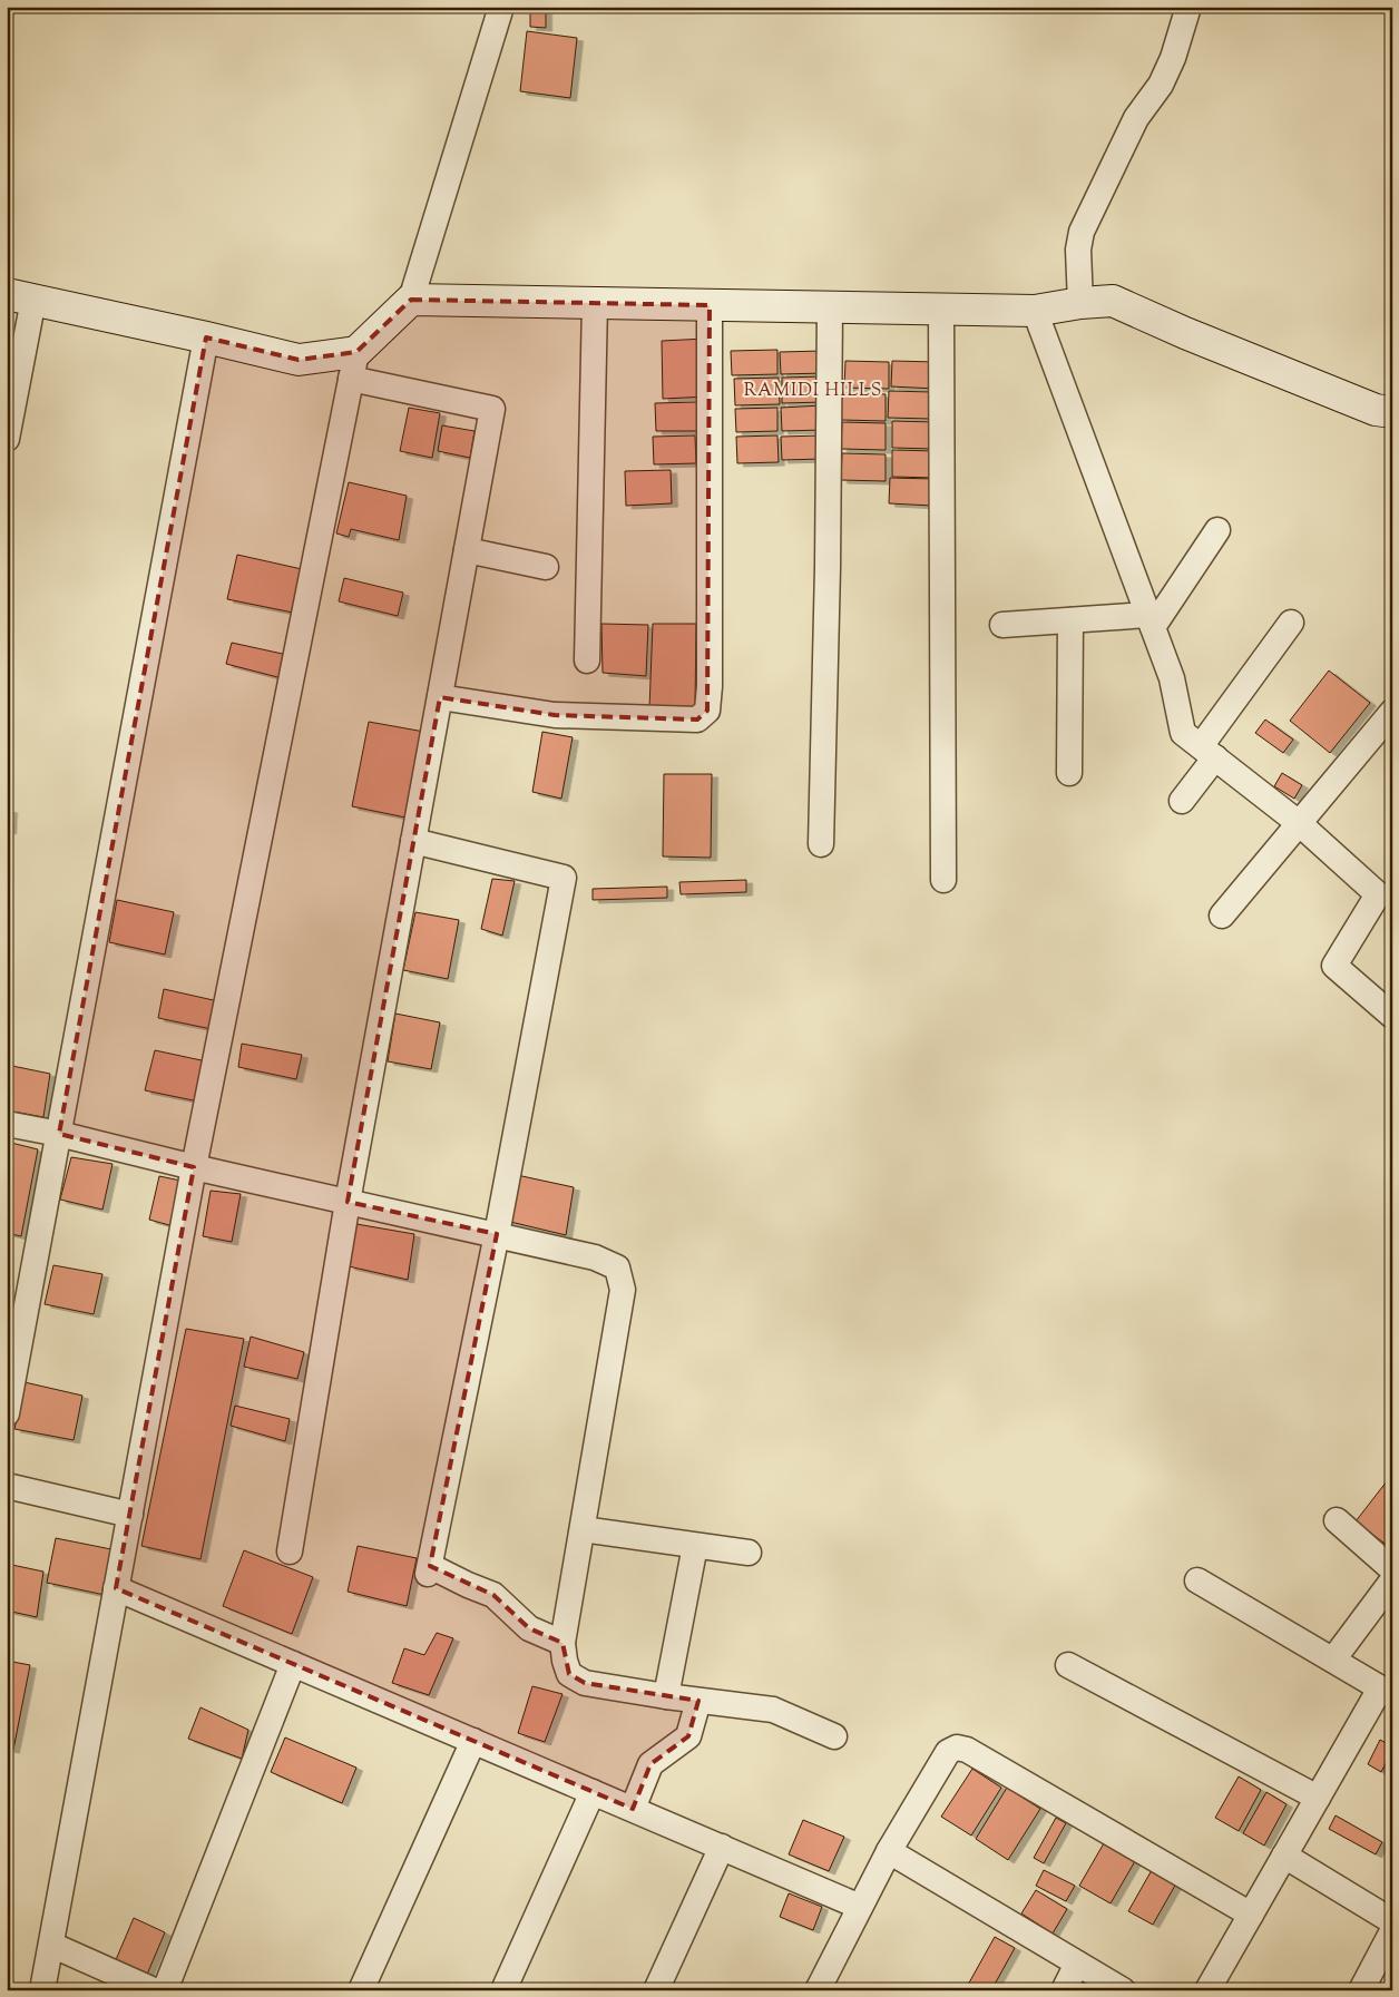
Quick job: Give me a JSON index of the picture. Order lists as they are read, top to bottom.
{
  "districts": ["RAMIDI HILLS"]
}
